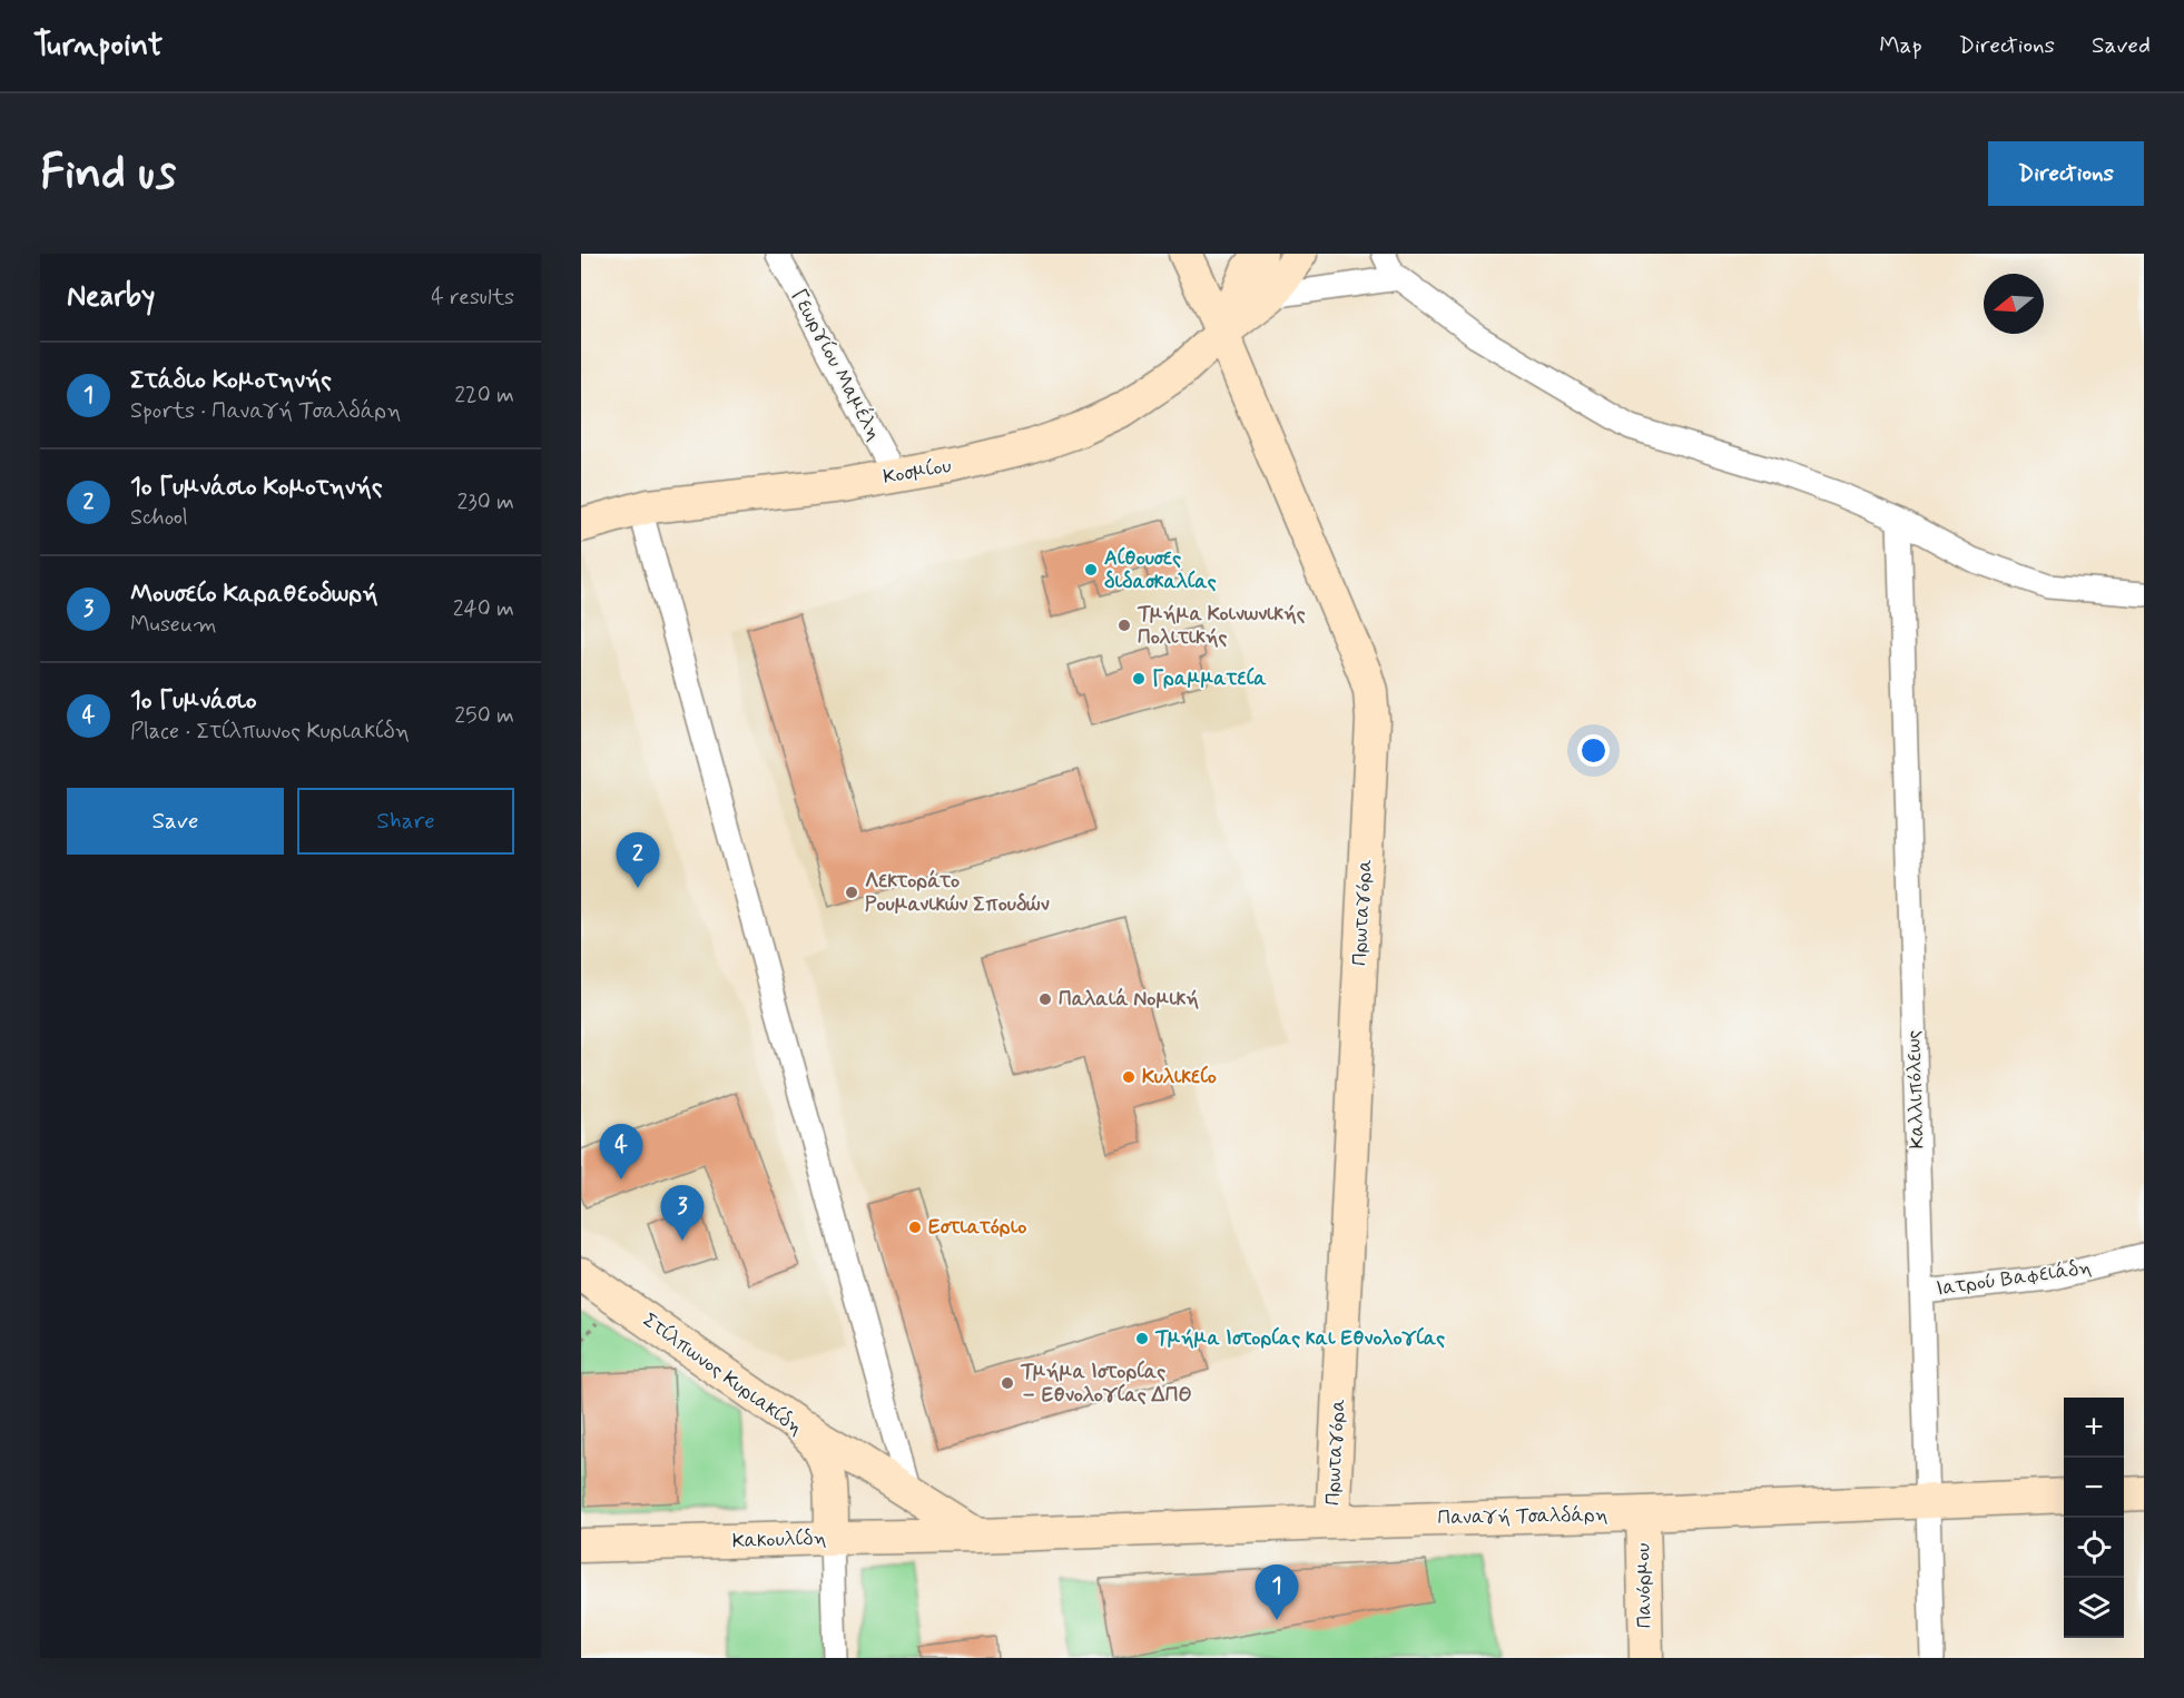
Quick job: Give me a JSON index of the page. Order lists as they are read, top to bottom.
{
  "streets": {
    "street": [
      "Γεωργίου Μαμέλη",
      "Κοσμίου",
      "Πρωταγόρα",
      "Καλλιπόλεως",
      "Ιατρού Βαφειάδη",
      "Στίλπωνος Κυριακίδη",
      "Παναγή Τσαλδάρη",
      "Κακουλίδη",
      "Πανόρμου"
    ]
  },
  "crossings": [
    ["Γεωργίου Μαμέλη", "Κοσμίου"],
    ["Κοσμίου", "Πρωταγόρα"],
    ["Πρωταγόρα", "Παναγή Τσαλδάρη"],
    ["Καλλιπόλεως", "Ιατρού Βαφειάδη"],
    ["Καλλιπόλεως", "Παναγή Τσαλδάρη"],
    ["Στίλπωνος Κυριακίδη", "Κακουλίδη"],
    ["Παναγή Τσαλδάρη", "Κακουλίδη"],
    ["Παναγή Τσαλδάρη", "Πανόρμου"]
  ],
  "places": [
    "Αίθουσες διδασκαλίας",
    "Τμήμα Κοινωνικής Πολιτικής",
    "Γραμματεία",
    "Λεκτοράτο Ρουμανικών Σπουδών",
    "Παλαιά Νομική",
    "Κυλικείο",
    "Εστιατόριο",
    "Τμήμα Ιστορίας και Εθνολογίας",
    "Τμήμα Ιστορίας – Εθνολογίας ΔΠΘ"
  ],
  "north": "left",
  "page": {
    "header": "Turnpoint",
    "nav": ["Map", "Directions", "Saved"],
    "buttons": [
      "Directions",
      ["Save", "Share"]
    ],
    "title": "Find us",
    "heading": ["Nearby", "4 results"],
    "list": [
      {
        "mark": "1",
        "name": "Στάδιο Κομοτηνής",
        "note": "Sports · Παναγή Τσαλδάρη",
        "value": "220 m"
      },
      {
        "mark": "2",
        "name": "1ο Γυμνάσιο Κομοτηνής",
        "note": "School",
        "value": "230 m"
      },
      {
        "mark": "3",
        "name": "Μουσείο Καραθεοδωρή",
        "note": "Museum",
        "value": "240 m"
      },
      {
        "mark": "4",
        "name": "1ο Γυμνάσιο",
        "note": "Place · Στίλπωνος Κυριακίδη",
        "value": "250 m"
      }
    ],
    "pins": [
      "2",
      "4",
      "3",
      "1"
    ],
    "map_buttons": ["+", "−"]
  }
}
